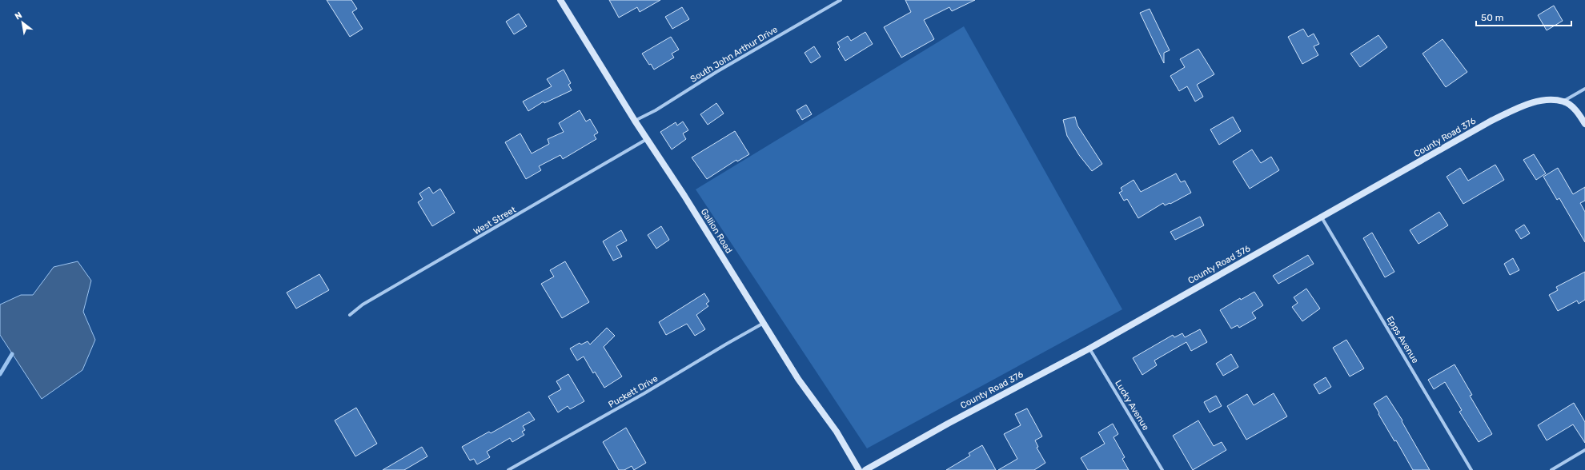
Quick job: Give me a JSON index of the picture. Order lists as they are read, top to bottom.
{
  "streets": {
    "street": [
      "South John Arthur Drive",
      "County Road 376",
      "West Street",
      "Gallion Road",
      "Epps Avenue",
      "Puckett Drive",
      "Lucky Avenue"
    ]
  },
  "crossings": [
    ["South John Arthur Drive", "Gallion Road"],
    ["County Road 376", "Epps Avenue"],
    ["County Road 376", "Lucky Avenue"],
    ["West Street", "Gallion Road"],
    ["Gallion Road", "Puckett Drive"]
  ],
  "scale_bar": "50 m",
  "north": "top left"
}
